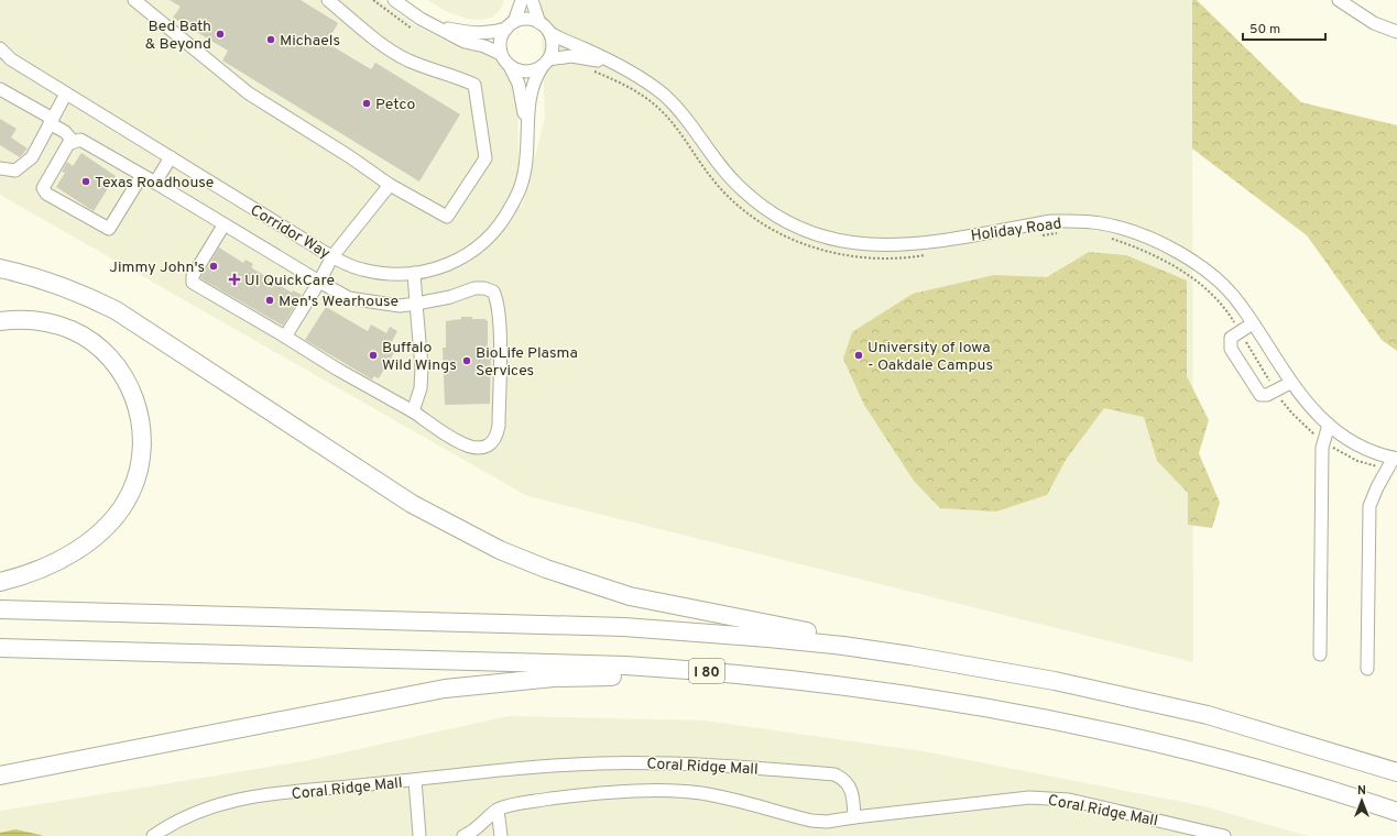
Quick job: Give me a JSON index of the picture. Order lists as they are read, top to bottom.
{
  "streets": {
    "highway": ["I 80"],
    "street": ["Holiday Road", "Corridor Way", "Coral Ridge Mall"]
  },
  "crossings": [
    ["Holiday Road", "Corridor Way"]
  ],
  "places": {
    "other": [
      "Bed Bath & Beyond",
      "Michaels",
      "Petco",
      "Texas Roadhouse",
      "Jimmy John's",
      "Men's Wearhouse",
      "Buffalo Wild Wings",
      "University of Iowa - Oakdale Campus",
      "BioLife Plasma Services"
    ],
    "health": ["UI QuickCare"]
  },
  "scale_bar": "50 m",
  "north": "top"
}
